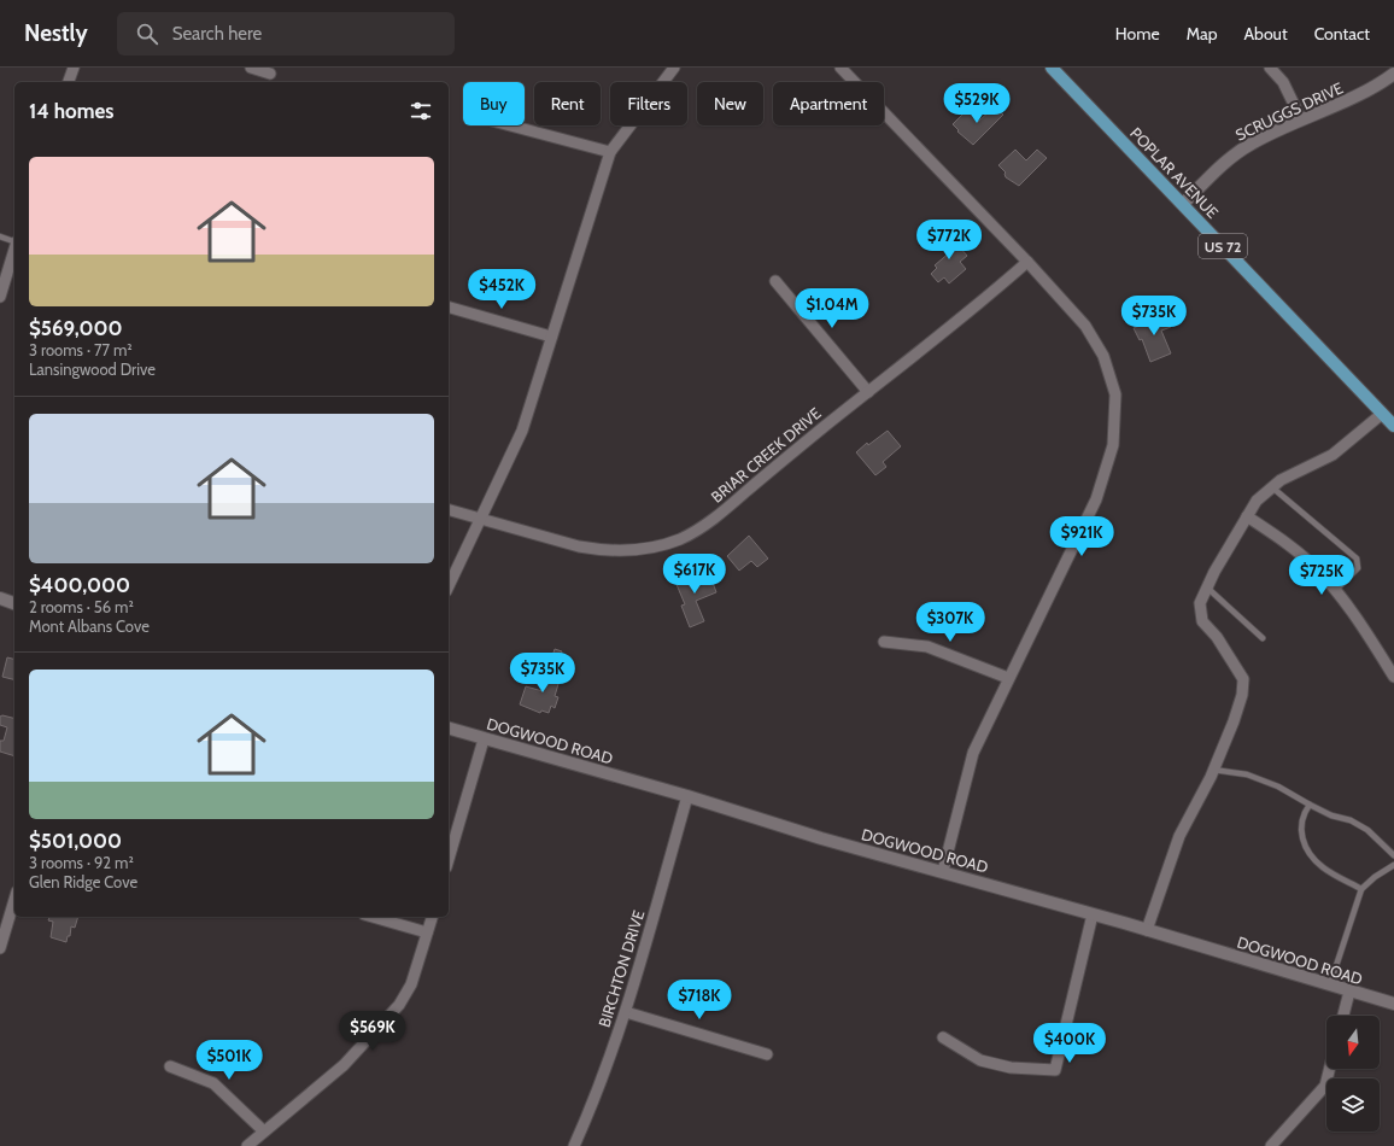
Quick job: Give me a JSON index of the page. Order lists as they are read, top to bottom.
{
  "streets": {
    "main road": ["POPLAR AVENUE", "US 72"],
    "street": [
      "SCRUGGS DRIVE",
      "BRIAR CREEK DRIVE",
      "DOGWOOD ROAD",
      "BIRCHTON DRIVE"
    ]
  },
  "crossings": [
    ["SCRUGGS DRIVE", "POPLAR AVENUE"],
    ["DOGWOOD ROAD", "BIRCHTON DRIVE"]
  ],
  "north": "bottom",
  "page": {
    "header": "Nestly",
    "search": "Search here",
    "nav": [
      "Home",
      "Map",
      "About",
      "Contact"
    ],
    "chip": [
      "Buy",
      "Rent",
      "Filters",
      "New",
      "Apartment"
    ],
    "heading": "14 homes",
    "price": [
      "$529K",
      "$772K",
      "$452K",
      "$1.04M",
      "$735K",
      "$921K",
      "$617K",
      "$725K",
      "$307K",
      "$735K",
      "$718K",
      "$569K",
      "$400K",
      "$501K"
    ],
    "list": [
      {
        "name": "$569,000",
        "note": "3 rooms · 77 m² · Lansingwood Drive"
      },
      {
        "name": "$400,000",
        "note": "2 rooms · 56 m² · Mont Albans Cove"
      },
      {
        "name": "$501,000",
        "note": "3 rooms · 92 m² · Glen Ridge Cove"
      }
    ]
  }
}
